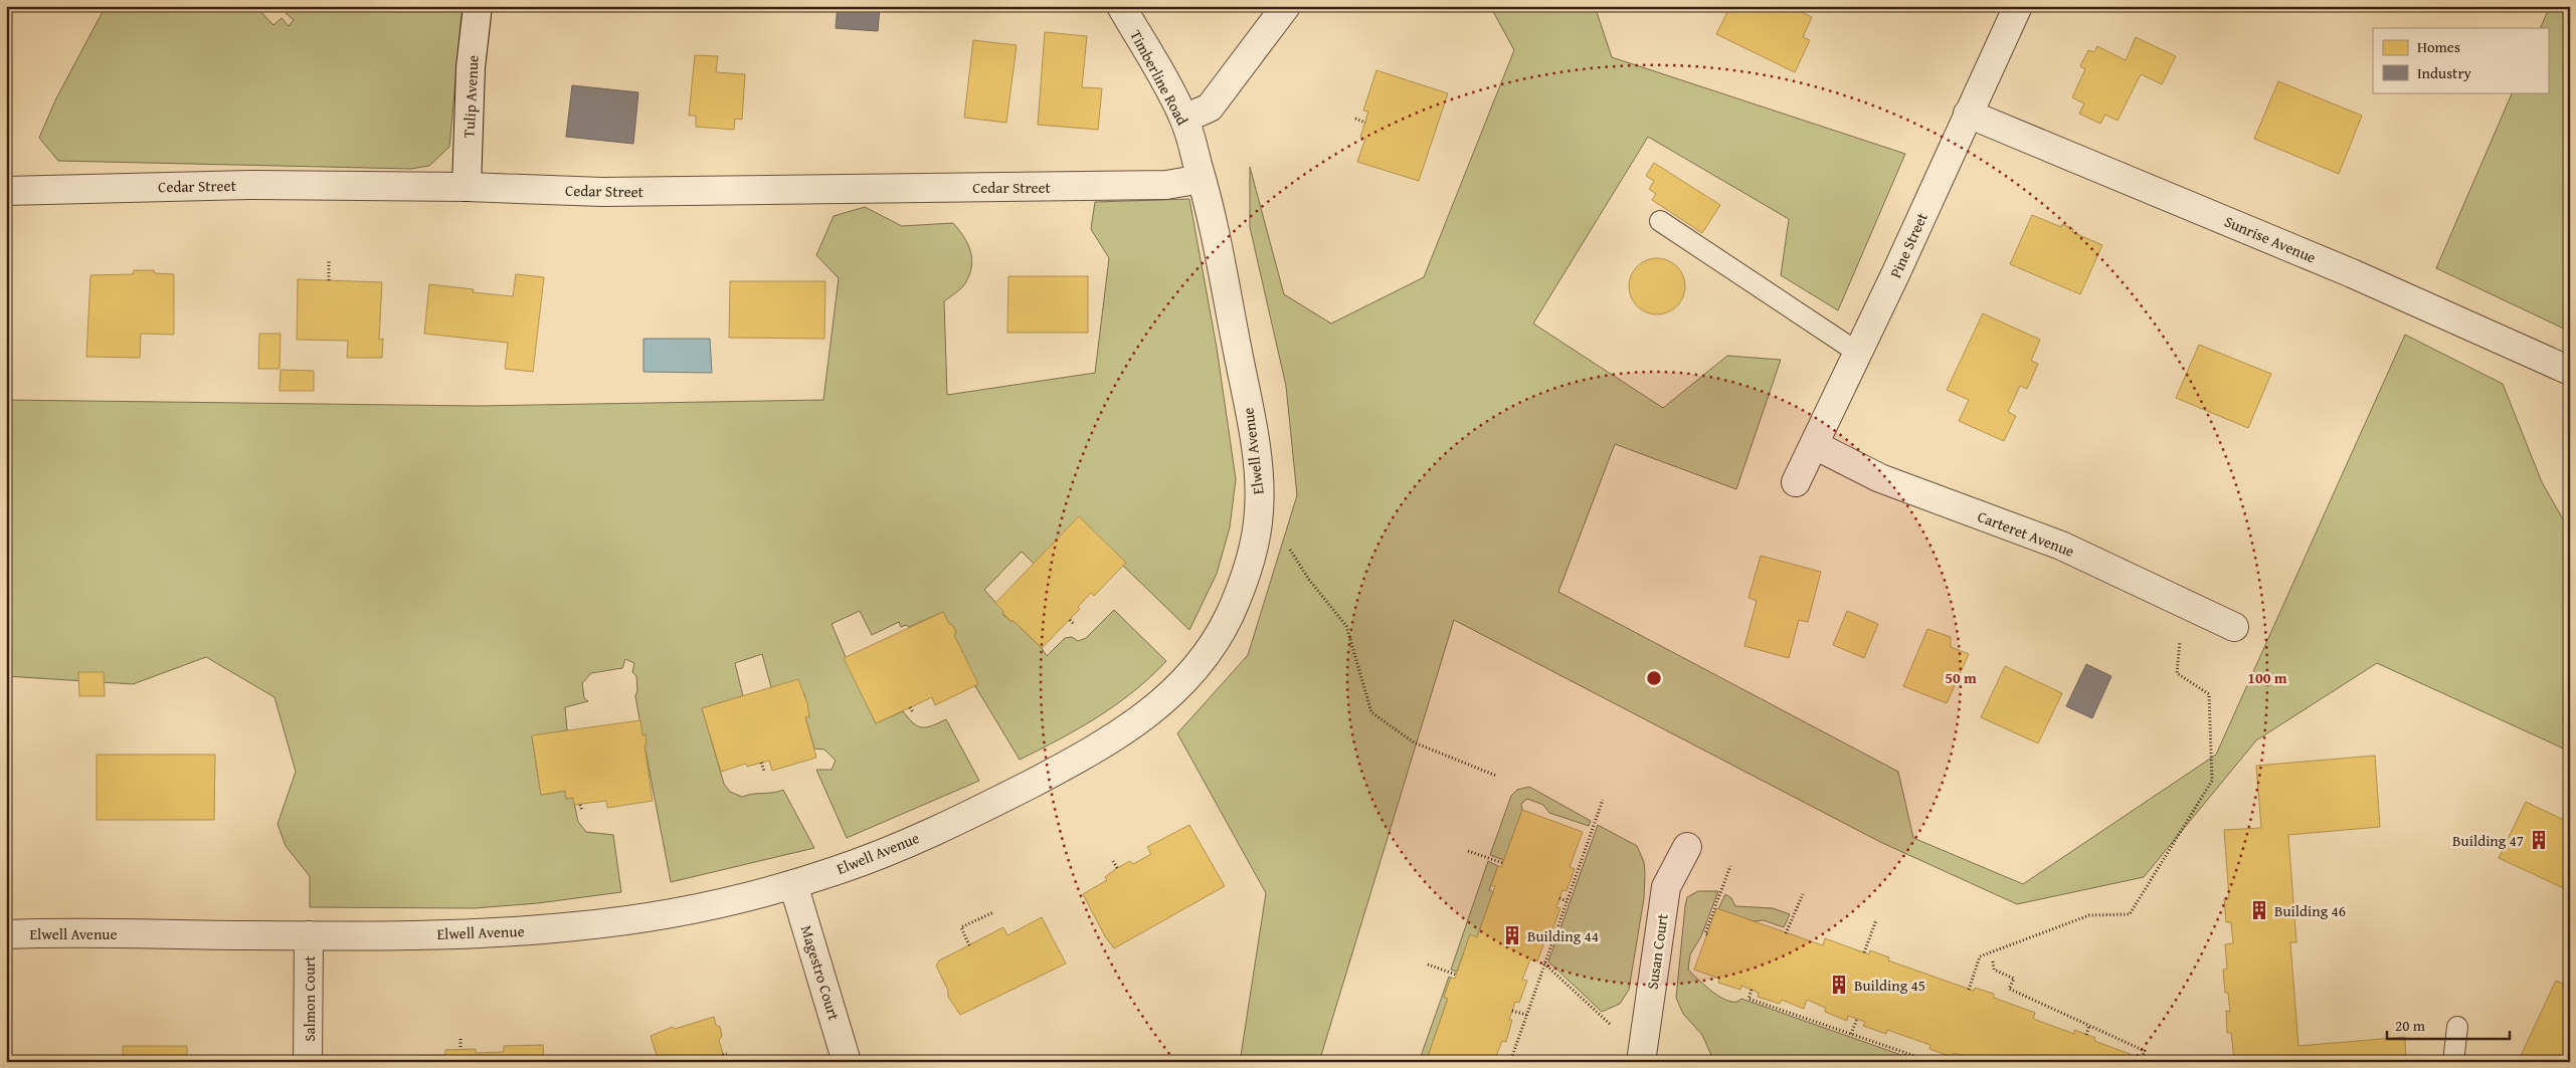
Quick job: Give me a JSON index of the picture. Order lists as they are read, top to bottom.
{
  "streets": {
    "street": [
      "Timberline Road",
      "Tulip Avenue",
      "Cedar Street",
      "Sunrise Avenue",
      "Pine Street",
      "Elwell Avenue",
      "Carteret Avenue",
      "Susan Court",
      "Magestro Court",
      "Salmon Court"
    ]
  },
  "crossings": [
    ["Timberline Road", "Cedar Street"],
    ["Timberline Road", "Elwell Avenue"],
    ["Tulip Avenue", "Cedar Street"],
    ["Cedar Street", "Elwell Avenue"],
    ["Sunrise Avenue", "Pine Street"],
    ["Pine Street", "Carteret Avenue"],
    ["Elwell Avenue", "Magestro Court"],
    ["Elwell Avenue", "Salmon Court"]
  ],
  "places": {
    "building": [
      "Building 47",
      "Building 46",
      "Building 44",
      "Building 45"
    ]
  },
  "legend": ["Homes", "Industry"],
  "scale_bar": "20 m",
  "rings": ["50 m", "100 m"]
}
